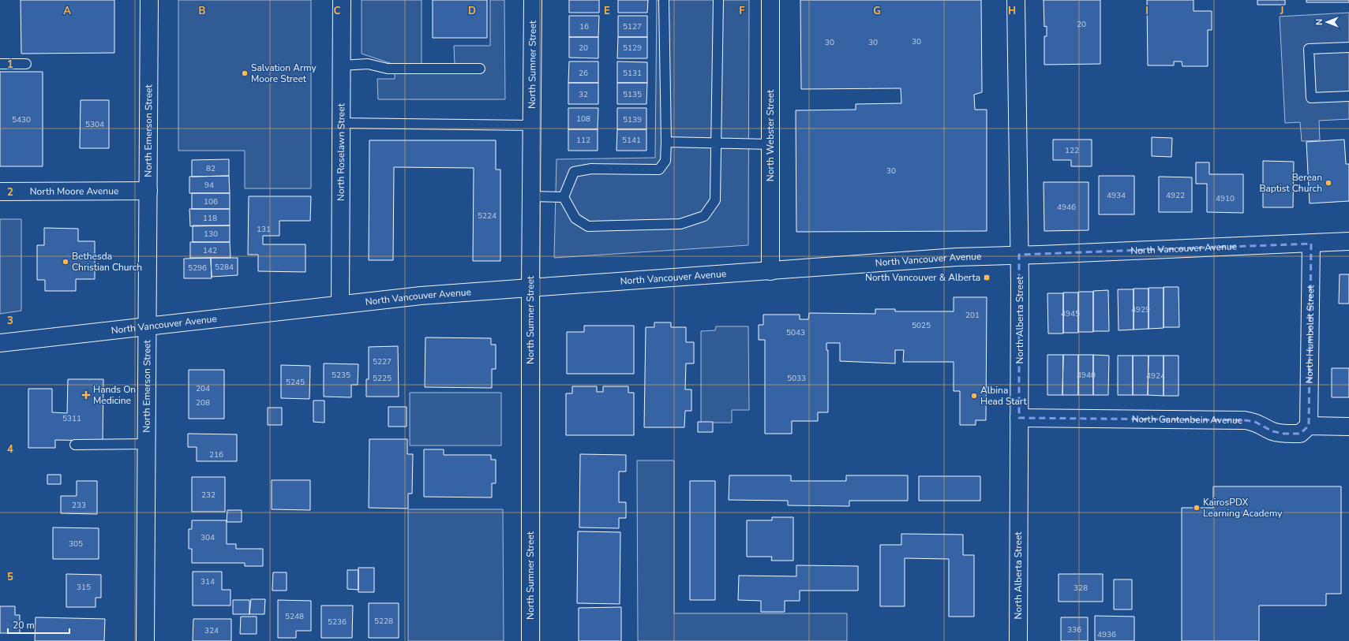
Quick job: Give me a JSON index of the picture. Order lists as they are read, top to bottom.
{
  "streets": {
    "street": [
      "North Sumner Street",
      "North Emerson Street",
      "North Webster Street",
      "North Roselawn Street",
      "North Moore Avenue",
      "North Vancouver Avenue",
      "North Alberta Street",
      "North Humboldt Street",
      "North Gantenbein Avenue"
    ]
  },
  "crossings": [
    ["North Sumner Street", "North Vancouver Avenue"],
    ["North Emerson Street", "North Moore Avenue"],
    ["North Emerson Street", "North Vancouver Avenue"],
    ["North Webster Street", "North Vancouver Avenue"],
    ["North Roselawn Street", "North Vancouver Avenue"],
    ["North Vancouver Avenue", "North Alberta Street"],
    ["North Vancouver Avenue", "North Humboldt Street"],
    ["North Alberta Street", "North Gantenbein Avenue"],
    ["North Humboldt Street", "North Gantenbein Avenue"]
  ],
  "places": {
    "other": [
      "Salvation Army Moore Street",
      "Berean Baptist Church",
      "Bethesda Christian Church",
      "Albina Head Start",
      "KairosPDX Learning Academy"
    ],
    "transit": ["North Vancouver & Alberta"],
    "health": ["Hands On Medicine"]
  },
  "house_numbers": [
    "20",
    "16",
    "5127",
    "30",
    "30",
    "30",
    "20",
    "5129",
    "26",
    "5131",
    "32",
    "5135",
    "108",
    "5430",
    "5139",
    "5304",
    "112",
    "5141",
    "122",
    "82",
    "30",
    "94",
    "4934",
    "4922",
    "4910",
    "106",
    "4946",
    "5224",
    "118",
    "131",
    "130",
    "142",
    "5284",
    "5296",
    "4929",
    "4945",
    "201",
    "5025",
    "5043",
    "5227",
    "5235",
    "4940",
    "4924",
    "5225",
    "5033",
    "5245",
    "204",
    "208",
    "5311",
    "216",
    "232",
    "233",
    "304",
    "305",
    "314",
    "315",
    "328",
    "5248",
    "5228",
    "5236",
    "336",
    "324",
    "4936"
  ],
  "scale_bar": "20 m",
  "north": "left",
  "grid": {
    "columns": [
      "A",
      "B",
      "C",
      "D",
      "E",
      "F",
      "G",
      "H",
      "I",
      "J"
    ],
    "rows": [
      "1",
      "2",
      "3",
      "4",
      "5"
    ]
  }
}
